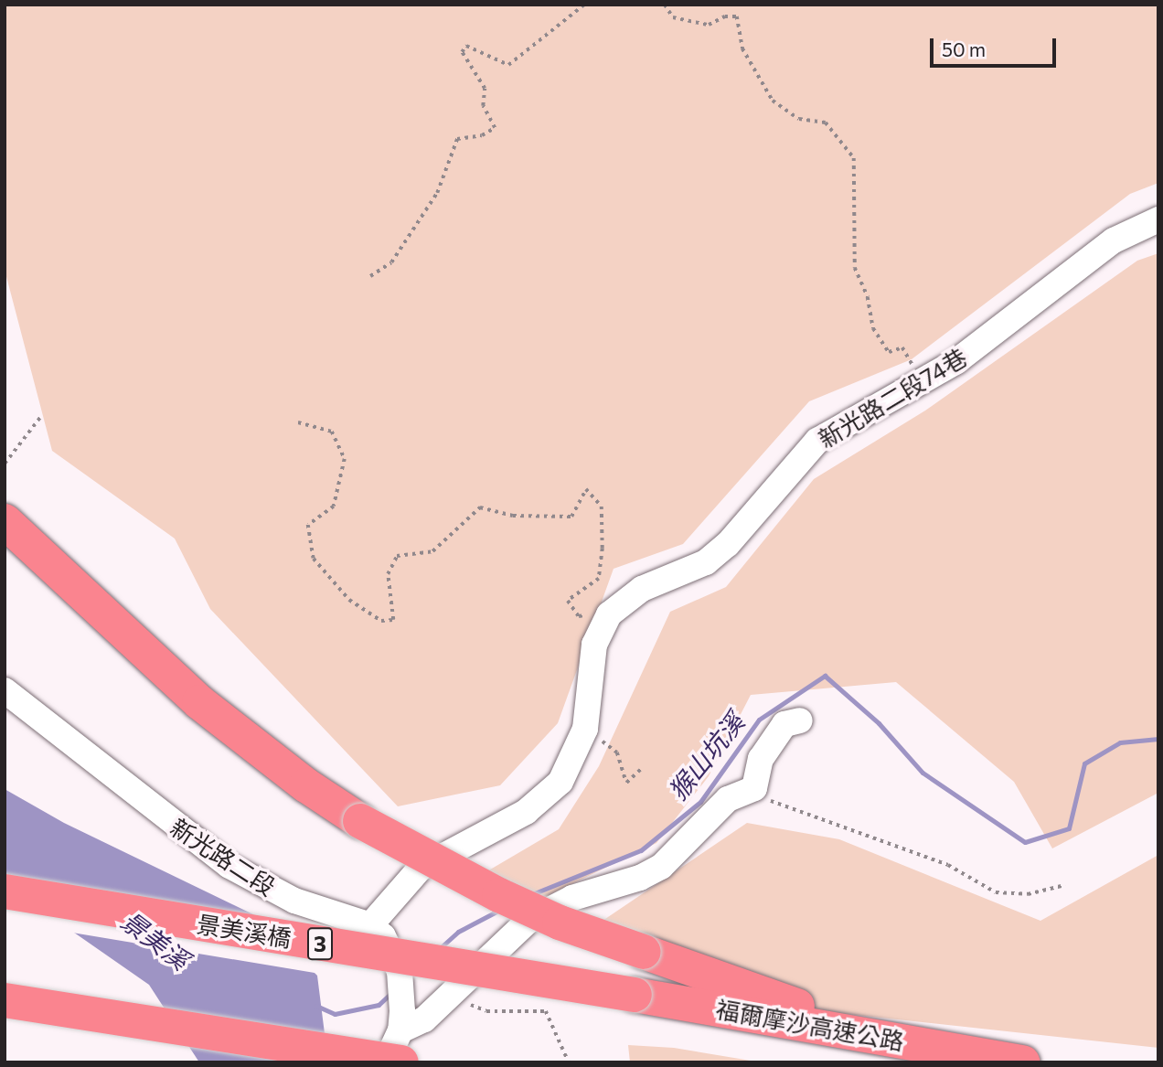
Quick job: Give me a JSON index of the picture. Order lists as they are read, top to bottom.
{
  "streets": {
    "highway": ["景美溪橋", "3", "福爾摩沙高速公路"],
    "street": ["新光路二段74巷", "新光路二段"]
  },
  "crossings": [
    ["新光路二段74巷", "新光路二段"],
    ["景美溪橋", "福爾摩沙高速公路"]
  ],
  "water": ["猴山坑溪", "景美溪"],
  "scale_bar": "50 m"
}
